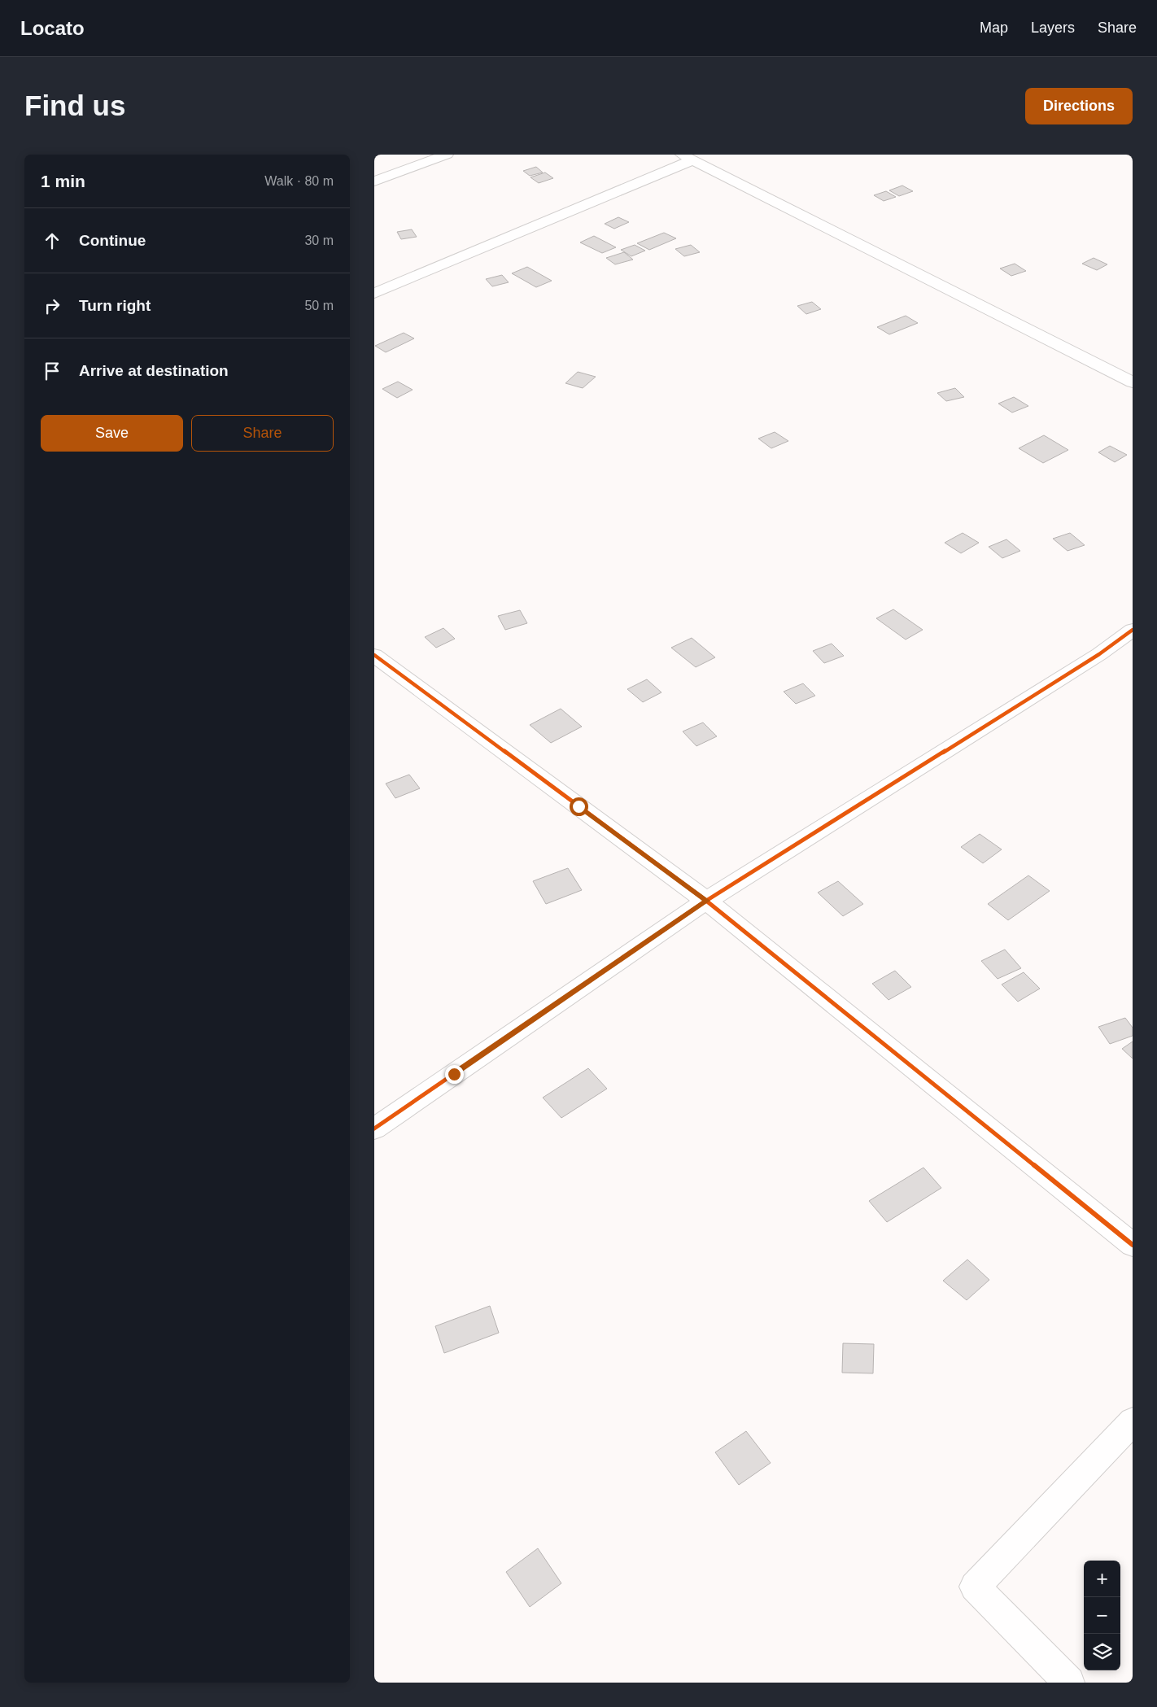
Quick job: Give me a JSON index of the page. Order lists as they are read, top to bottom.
{
  "page": {
    "header": "Locato",
    "nav": ["Map", "Layers", "Share"],
    "buttons": [
      "Directions",
      ["Save", "Share"]
    ],
    "title": "Find us",
    "heading": ["1 min", "Walk · 80 m"],
    "list": [
      ["Continue", "30 m"],
      ["Turn right", "50 m"],
      "Arrive at destination"
    ],
    "map_buttons": ["+", "−"]
  }
}
